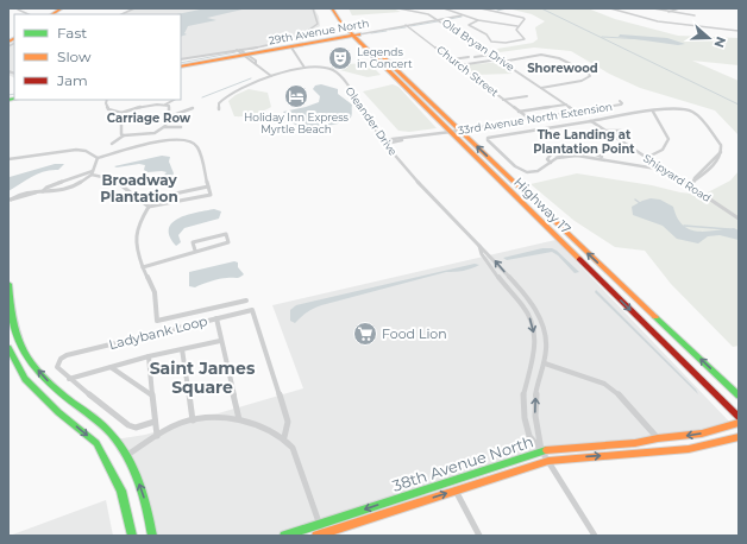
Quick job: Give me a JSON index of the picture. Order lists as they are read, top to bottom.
{
  "streets": {
    "main road": ["29th Avenue North", "Highway 17", "38th Avenue North"],
    "street": [
      "Old Bryan Drive",
      "Church Street",
      "33rd Avenue North Extension",
      "Oleander Drive",
      "Shipyard Road",
      "Ladybank Loop"
    ]
  },
  "crossings": [
    ["29th Avenue North", "Old Bryan Drive"],
    ["29th Avenue North", "Church Street"],
    ["29th Avenue North", "Highway 17"],
    ["Old Bryan Drive", "33rd Avenue North Extension"],
    ["Church Street", "33rd Avenue North Extension"],
    ["33rd Avenue North Extension", "Oleander Drive"],
    ["33rd Avenue North Extension", "Highway 17"],
    ["Oleander Drive", "38th Avenue North"]
  ],
  "districts": [
    "Shorewood",
    "Carriage Row",
    "The Landing at Plantation Point",
    "Broadway Plantation",
    "Saint James Square"
  ],
  "places": {
    "theatre": ["Legends in Concert"],
    "hotel": ["Holiday Inn Express Myrtle Beach"],
    "supermarket": ["Food Lion"]
  },
  "legend": ["Fast", "Slow", "Jam"],
  "north": "right"
}
